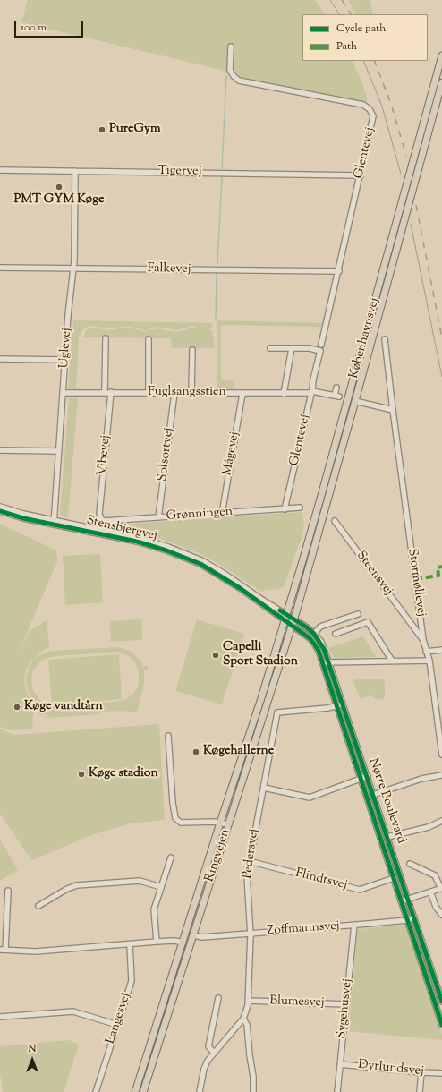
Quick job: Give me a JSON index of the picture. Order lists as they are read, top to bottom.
{
  "streets": {
    "main road": ["Københavnsvej", "Ringvejen"],
    "street": [
      "Glentevej",
      "Tigervej",
      "Falkevej",
      "Uglevej",
      "Fuglsangsstien",
      "Mågevej",
      "Solsortvej",
      "Vibevej",
      "Grønningen",
      "Stensbjergvej",
      "Steensvej",
      "Stormøllevej",
      "Nørre Boulevard",
      "Pedersvej",
      "Flindtsvej",
      "Zoffmannsvej",
      "Blumesvej",
      "Sygehusvej",
      "Langesvej",
      "Dyrlundsvej"
    ]
  },
  "crossings": [
    ["Glentevej", "Tigervej"],
    ["Glentevej", "Falkevej"],
    ["Glentevej", "Fuglsangsstien"],
    ["Glentevej", "Grønningen"],
    ["Tigervej", "Uglevej"],
    ["Falkevej", "Uglevej"],
    ["Københavnsvej", "Stensbjergvej"],
    ["Københavnsvej", "Nørre Boulevard"],
    ["Københavnsvej", "Ringvejen"],
    ["Uglevej", "Fuglsangsstien"],
    ["Uglevej", "Stensbjergvej"],
    ["Fuglsangsstien", "Mågevej"],
    ["Fuglsangsstien", "Solsortvej"],
    ["Fuglsangsstien", "Vibevej"],
    ["Mågevej", "Grønningen"],
    ["Solsortvej", "Grønningen"],
    ["Vibevej", "Grønningen"],
    ["Stensbjergvej", "Nørre Boulevard"],
    ["Stensbjergvej", "Ringvejen"],
    ["Steensvej", "Stormøllevej"],
    ["Nørre Boulevard", "Pedersvej"],
    ["Nørre Boulevard", "Ringvejen"],
    ["Nørre Boulevard", "Flindtsvej"],
    ["Nørre Boulevard", "Zoffmannsvej"],
    ["Pedersvej", "Flindtsvej"],
    ["Pedersvej", "Zoffmannsvej"],
    ["Pedersvej", "Blumesvej"],
    ["Ringvejen", "Zoffmannsvej"],
    ["Zoffmannsvej", "Sygehusvej"],
    ["Blumesvej", "Sygehusvej"],
    ["Sygehusvej", "Dyrlundsvej"]
  ],
  "places": [
    "PureGym",
    "PMT GYM Køge",
    "Capelli Sport Stadion",
    "Køge vandtårn",
    "Køgehallerne",
    "Køge stadion"
  ],
  "legend": ["Cycle path", "Path"],
  "scale_bar": "100 m",
  "north": "top"
}
